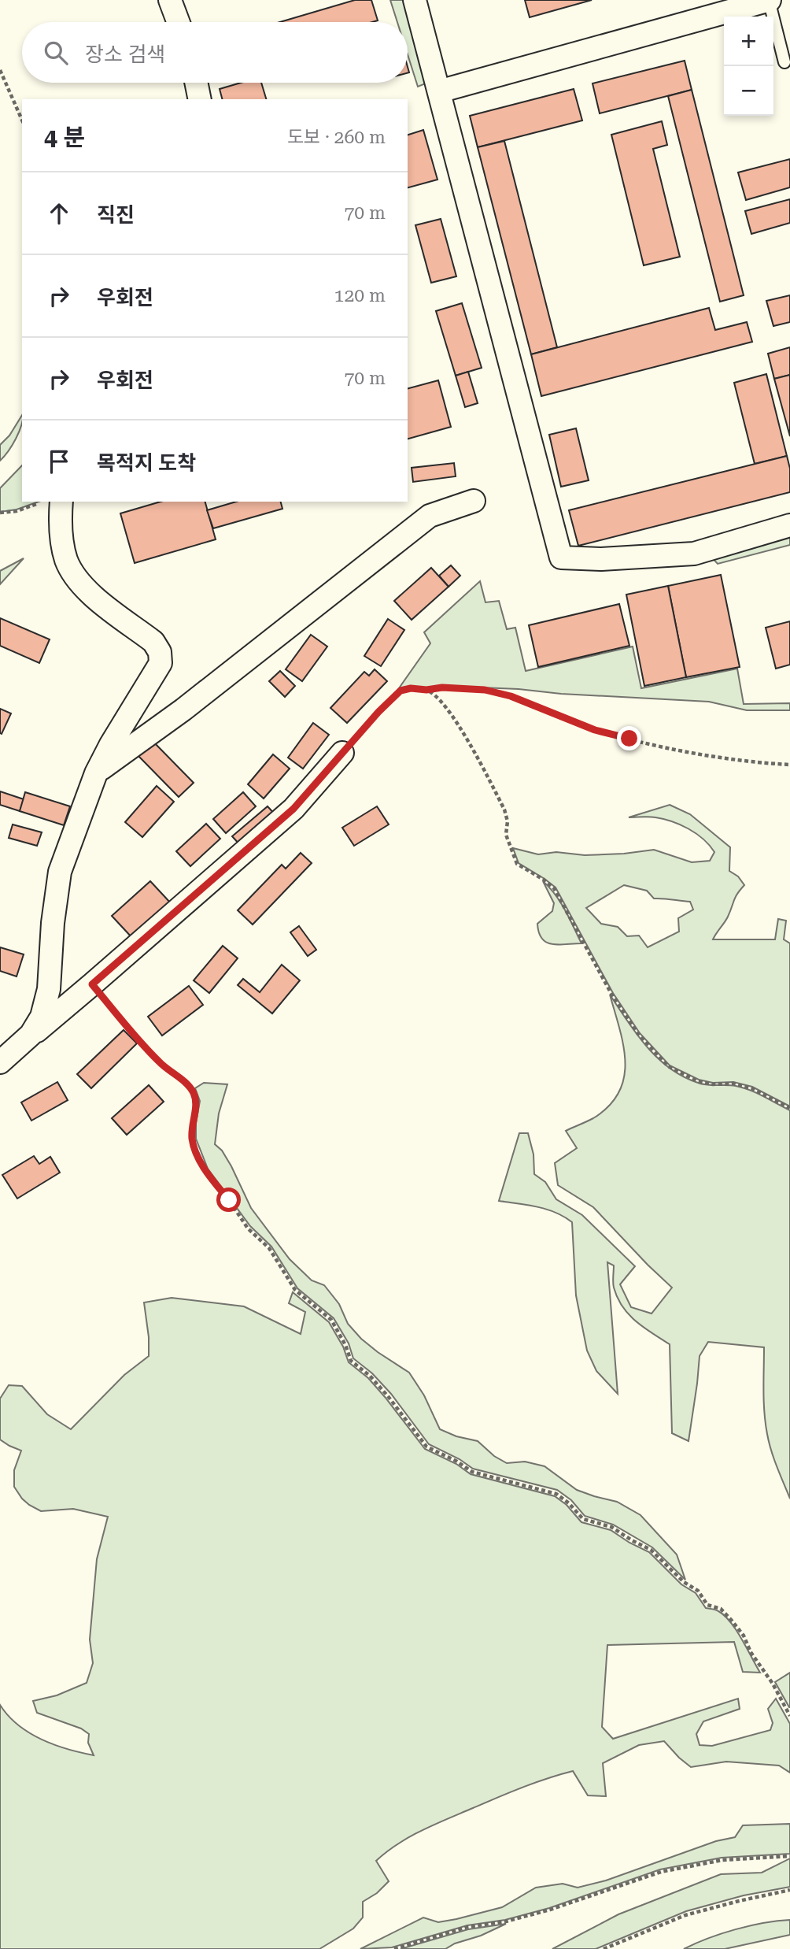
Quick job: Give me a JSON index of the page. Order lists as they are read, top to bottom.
{
  "page": {
    "map_buttons": ["+", "−"],
    "search": "장소 검색",
    "heading": ["4 분", "도보 · 260 m"],
    "list": [
      ["직진", "70 m"],
      ["우회전", "120 m"],
      ["우회전", "70 m"],
      "목적지 도착"
    ]
  }
}
